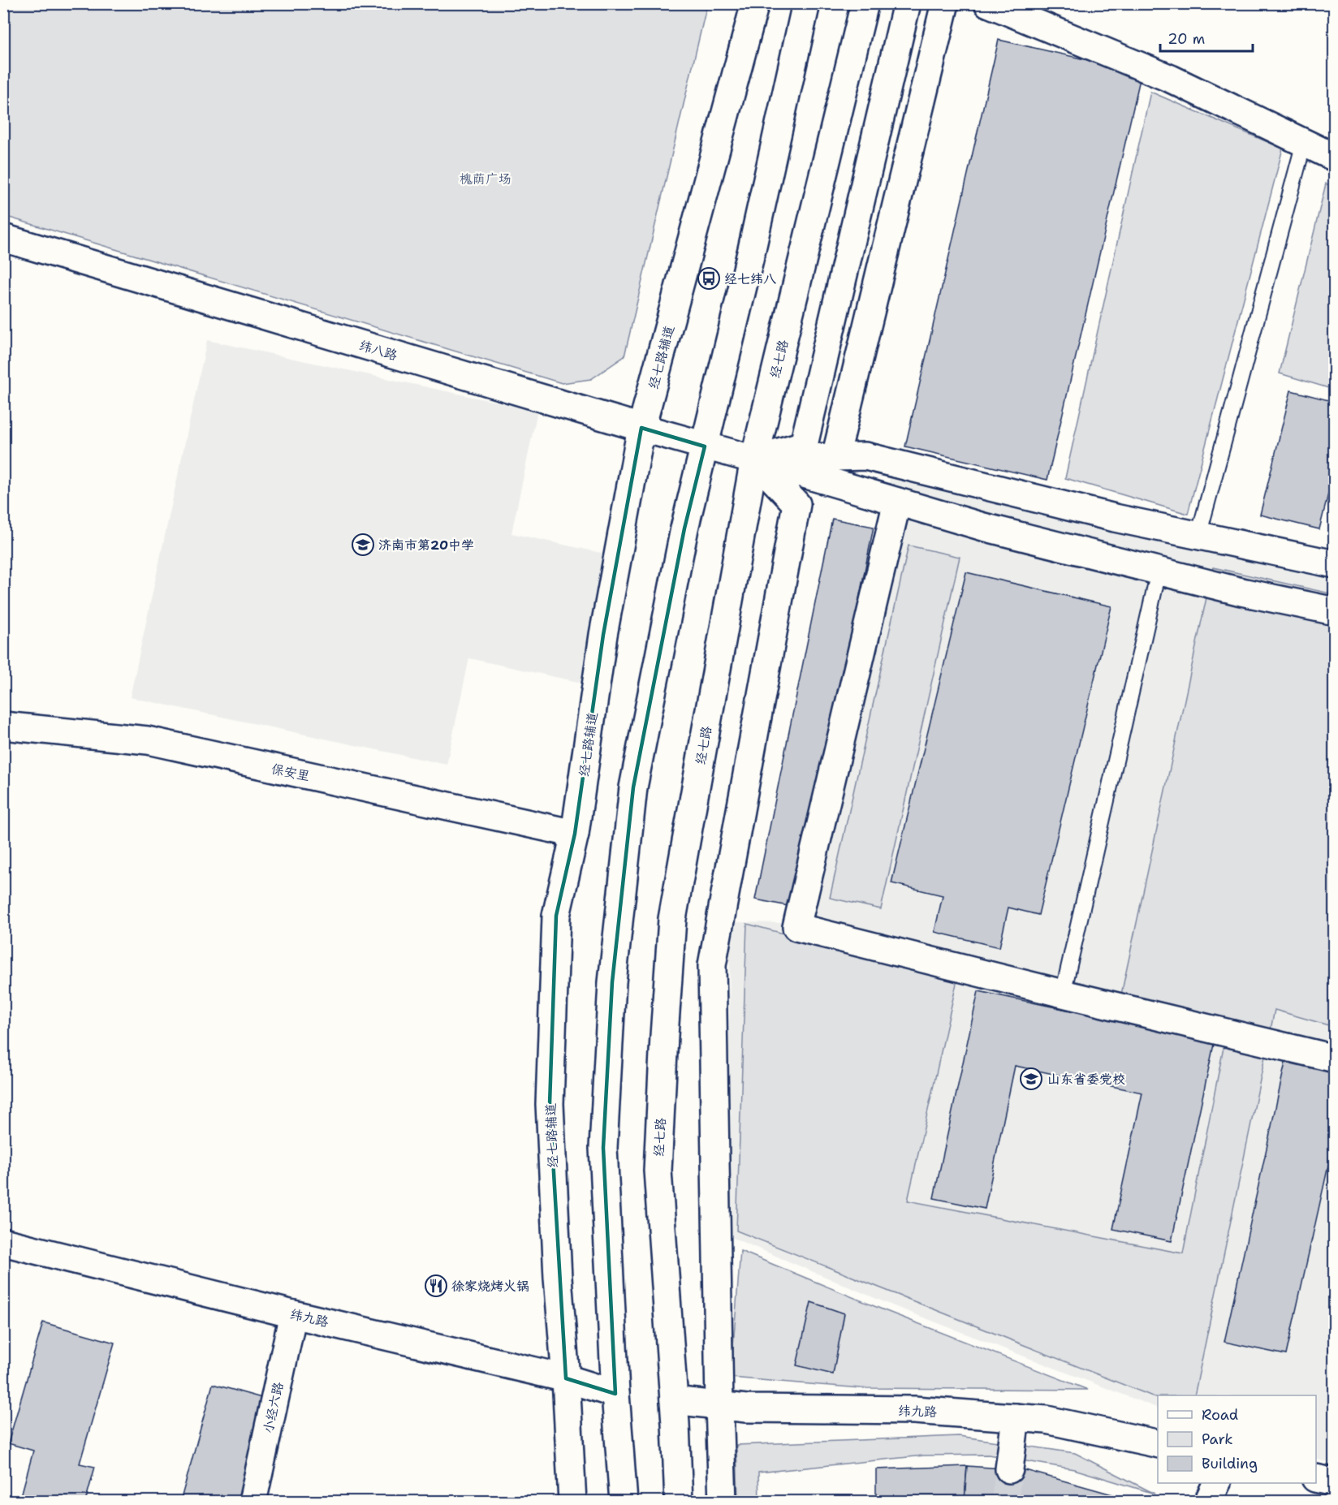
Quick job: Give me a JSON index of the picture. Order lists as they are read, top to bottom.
{
  "streets": {
    "street": [
      "纬八路",
      "经七路辅道",
      "经七路",
      "保安里",
      "纬九路",
      "小经六路"
    ]
  },
  "crossings": [
    ["纬八路", "经七路辅道"],
    ["纬八路", "经七路"],
    ["经七路辅道", "保安里"],
    ["经七路辅道", "纬九路"],
    ["经七路", "纬九路"],
    ["纬九路", "小经六路"]
  ],
  "parks": ["槐荫广场"],
  "places": {
    "bus stop": ["经七纬八"],
    "school or university": ["济南市第20中学", "山东省委党校"],
    "restaurant": ["徐家烧烤火锅"]
  },
  "legend": ["Road", "Park", "Building"],
  "scale_bar": "20 m"
}
